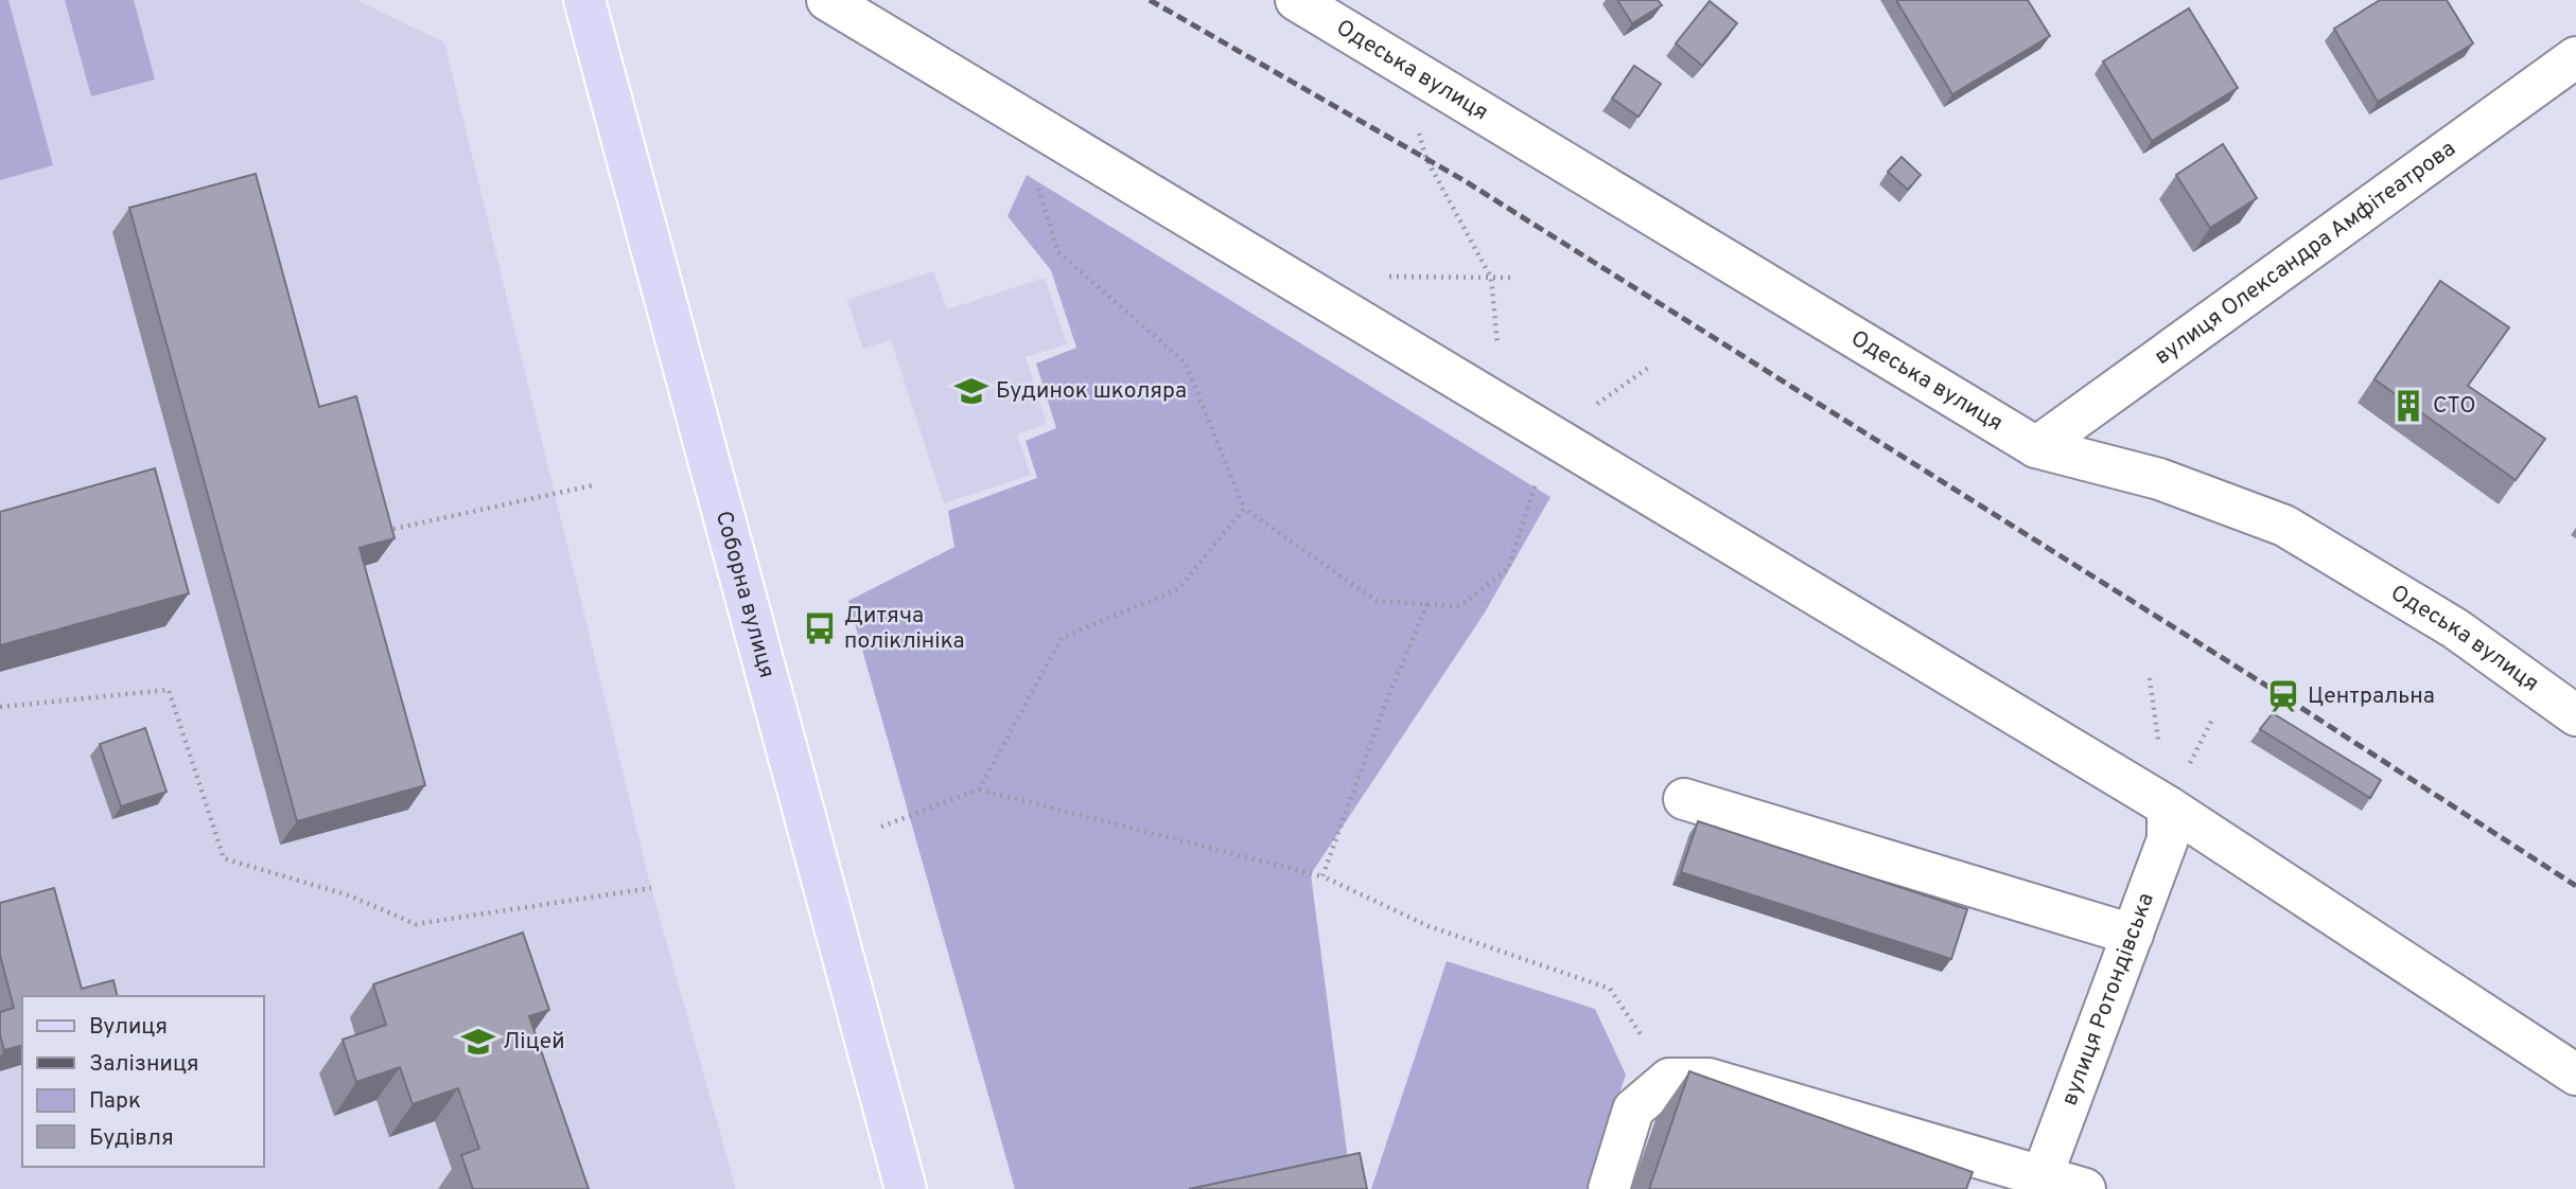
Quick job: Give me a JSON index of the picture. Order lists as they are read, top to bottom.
{
  "streets": {
    "main road": ["Соборна вулиця"],
    "street": ["Одеська вулиця", "вулиця Олександра Амфітеатрова", "вулиця Ротондівська"]
  },
  "crossings": [
    ["Одеська вулиця", "вулиця Олександра Амфітеатрова"]
  ],
  "places": {
    "school or university": ["Будинок школяра", "Ліцей"],
    "building": ["СТО"],
    "bus stop": ["Дитяча поліклініка"],
    "station": ["Центральна"]
  },
  "legend": [
    "Вулиця",
    "Залізниця",
    "Парк",
    "Будівля"
  ]
}
